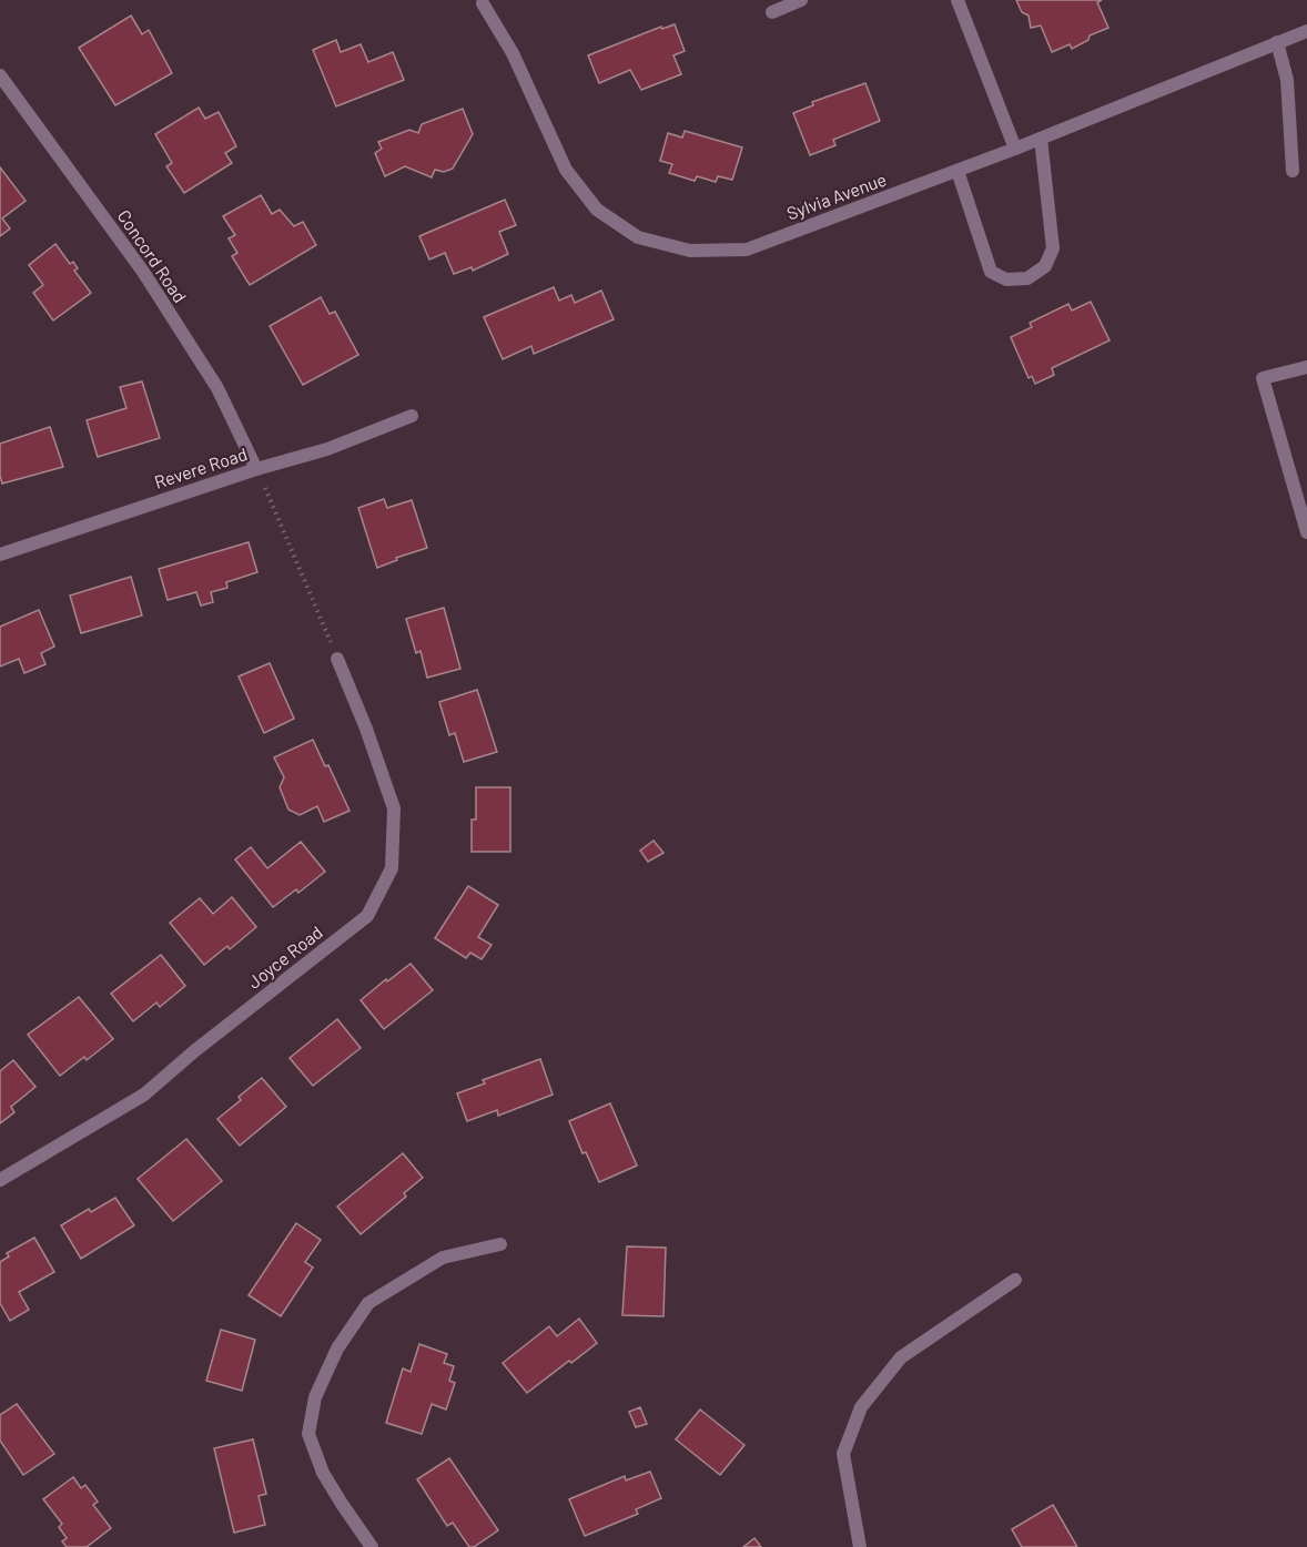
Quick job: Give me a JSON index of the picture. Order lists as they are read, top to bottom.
{
  "streets": {
    "street": [
      "Sylvia Avenue",
      "Concord Road",
      "Revere Road",
      "Joyce Road"
    ]
  },
  "crossings": [
    ["Concord Road", "Revere Road"]
  ]
}
